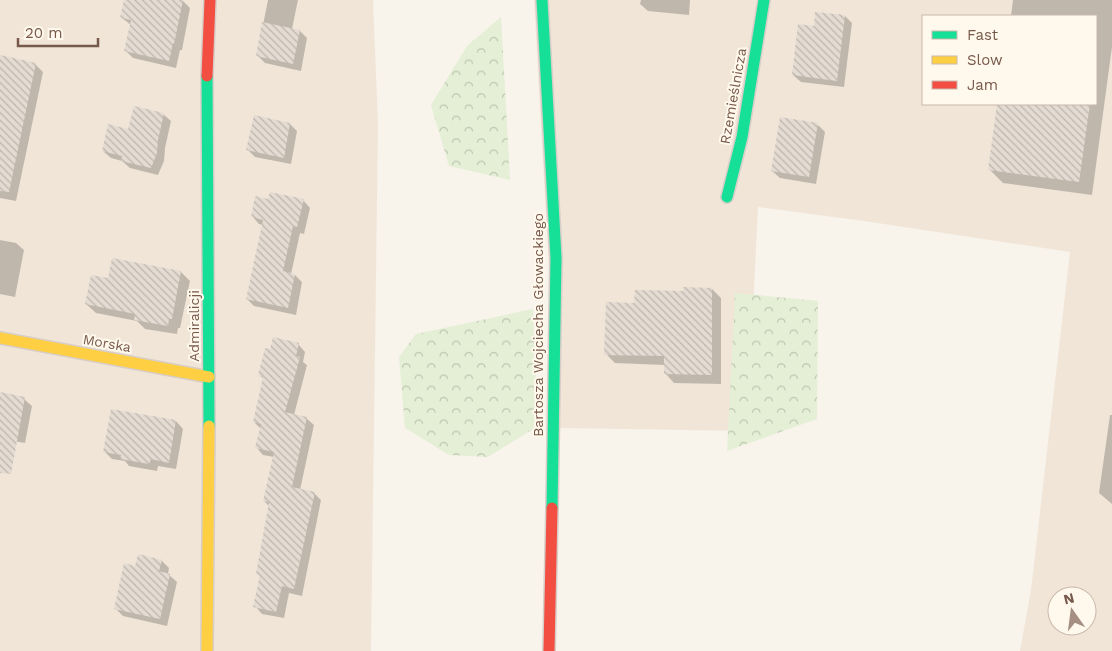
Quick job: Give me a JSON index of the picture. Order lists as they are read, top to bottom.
{
  "streets": {
    "street": [
      "Rzemieślnicza",
      "Bartosza Wojciecha Głowackiego",
      "Admiralicji",
      "Morska"
    ]
  },
  "crossings": [
    ["Admiralicji", "Morska"]
  ],
  "legend": ["Fast", "Slow", "Jam"],
  "scale_bar": "20 m",
  "north": "top"
}
